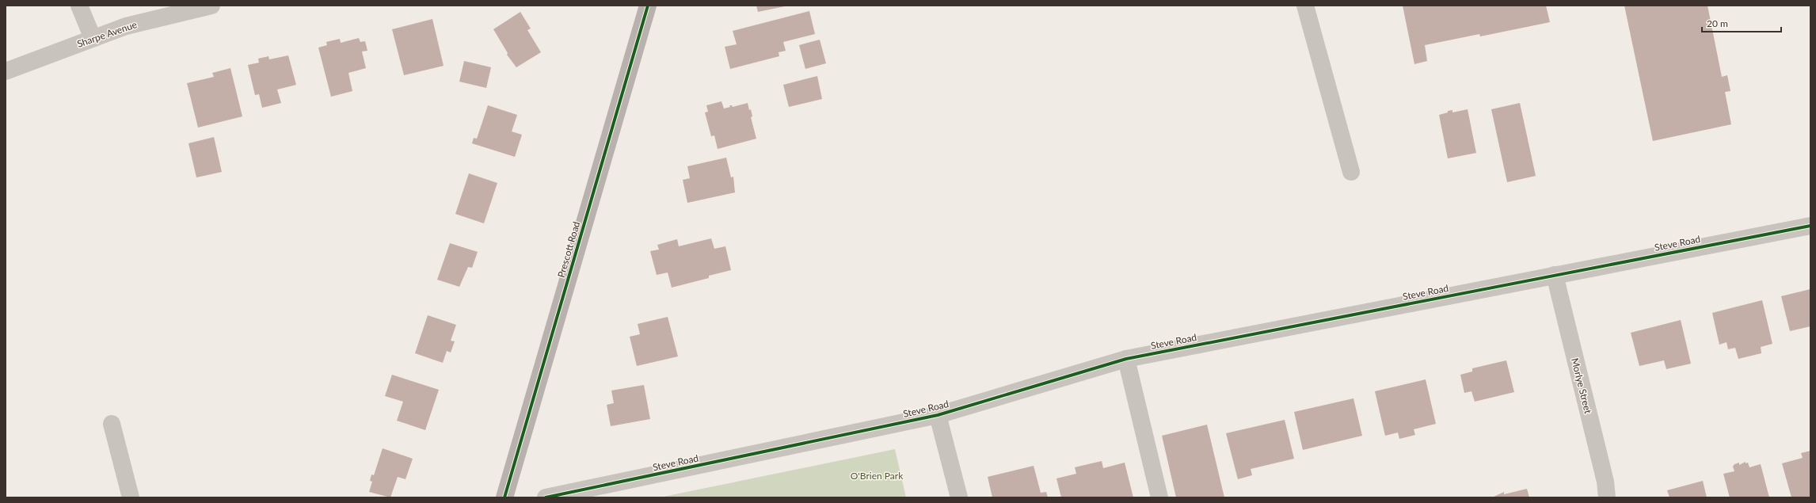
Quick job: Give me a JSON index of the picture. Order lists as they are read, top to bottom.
{
  "streets": {
    "main road": ["Prescott Road"],
    "street": ["Sharpe Avenue", "Steve Road", "Morlye Street"]
  },
  "crossings": [
    ["Steve Road", "Morlye Street"]
  ],
  "parks": ["O'Brien Park"],
  "scale_bar": "20 m"
}
